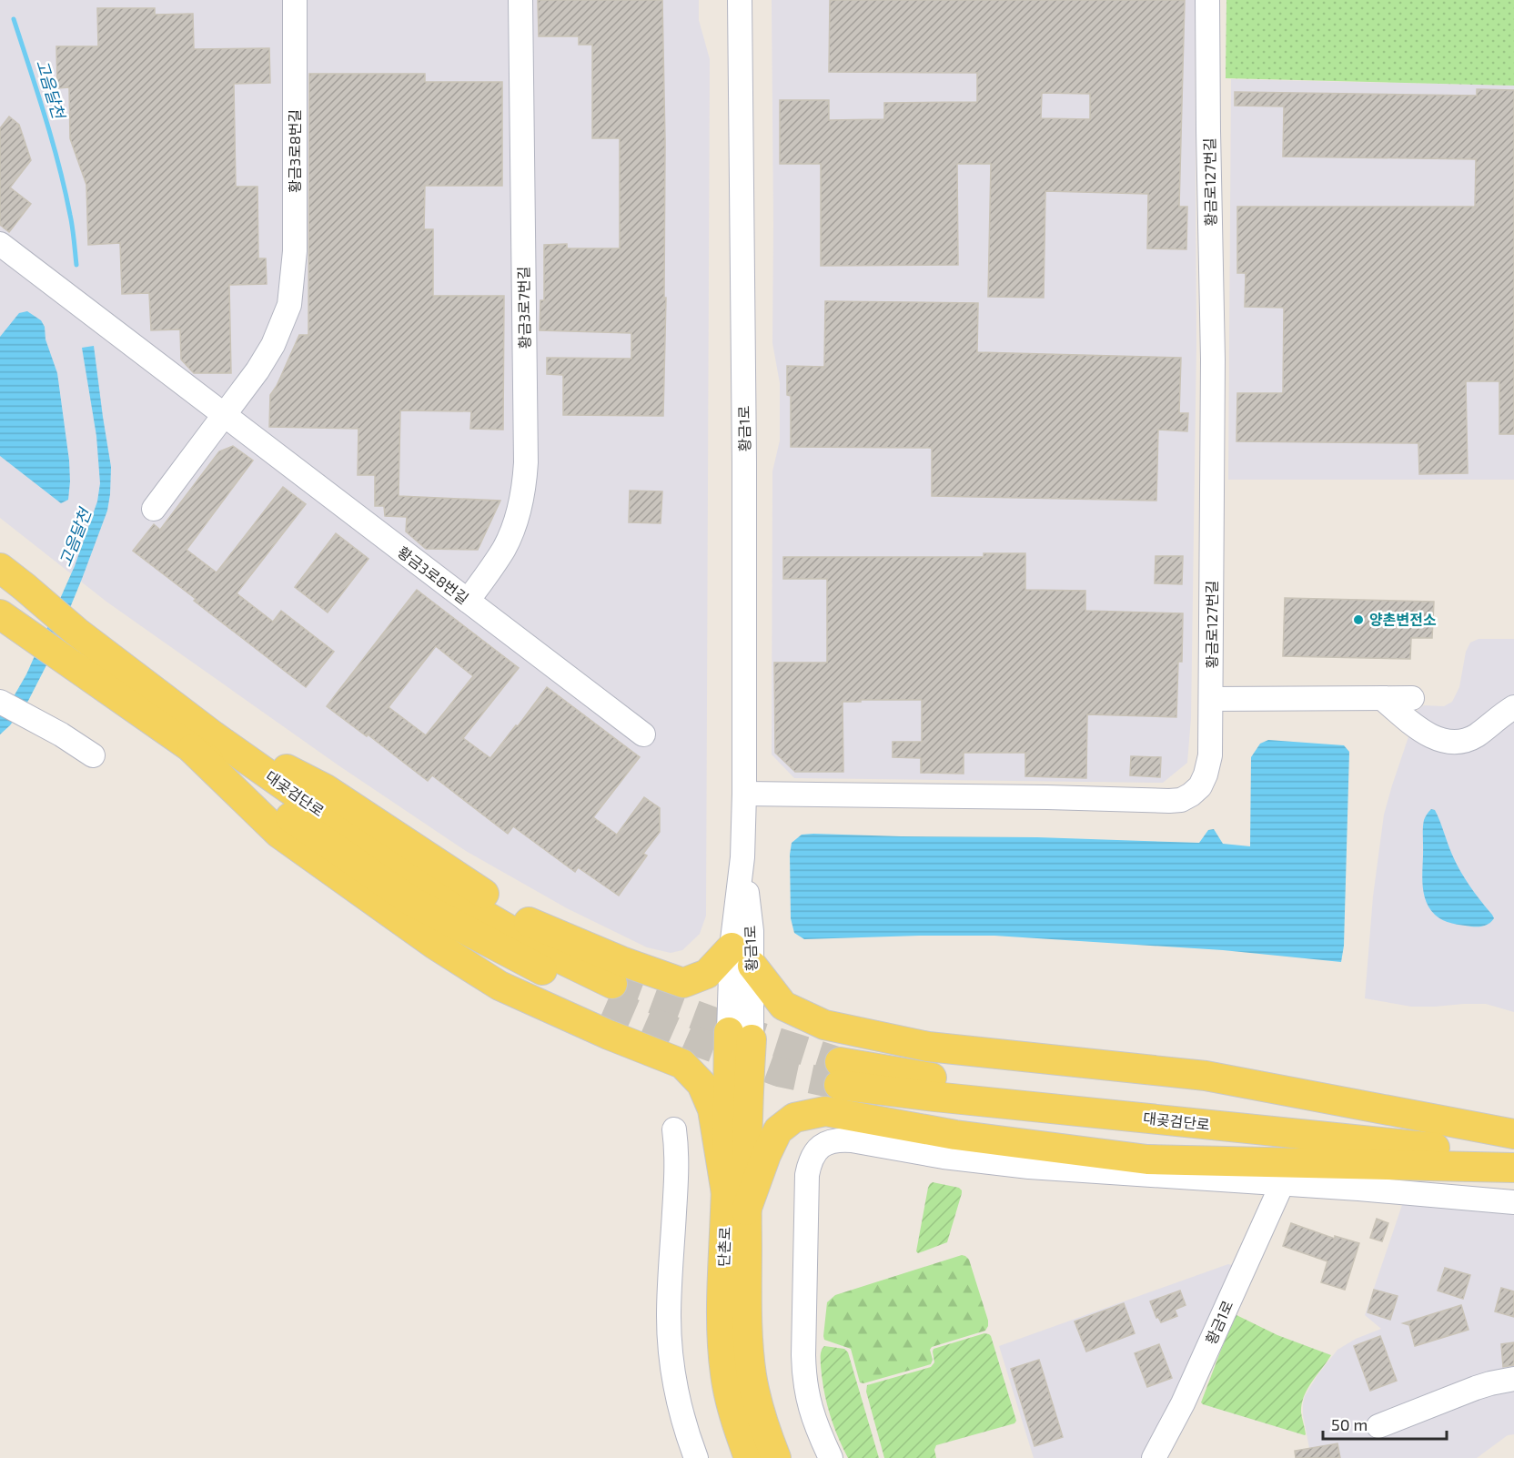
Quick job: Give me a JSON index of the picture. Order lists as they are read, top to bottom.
{
  "streets": {
    "main road": ["대곶검단로", "단촌로"],
    "street": [
      "황금3로8번길",
      "황금로127번길",
      "황금3로7번길",
      "황금1로"
    ]
  },
  "crossings": [
    ["황금3로8번길", "황금3로7번길"],
    ["황금로127번길", "황금1로"],
    ["황금1로", "단촌로"]
  ],
  "water": ["고음달천"],
  "places": ["양촌변전소"],
  "scale_bar": "50 m"
}
